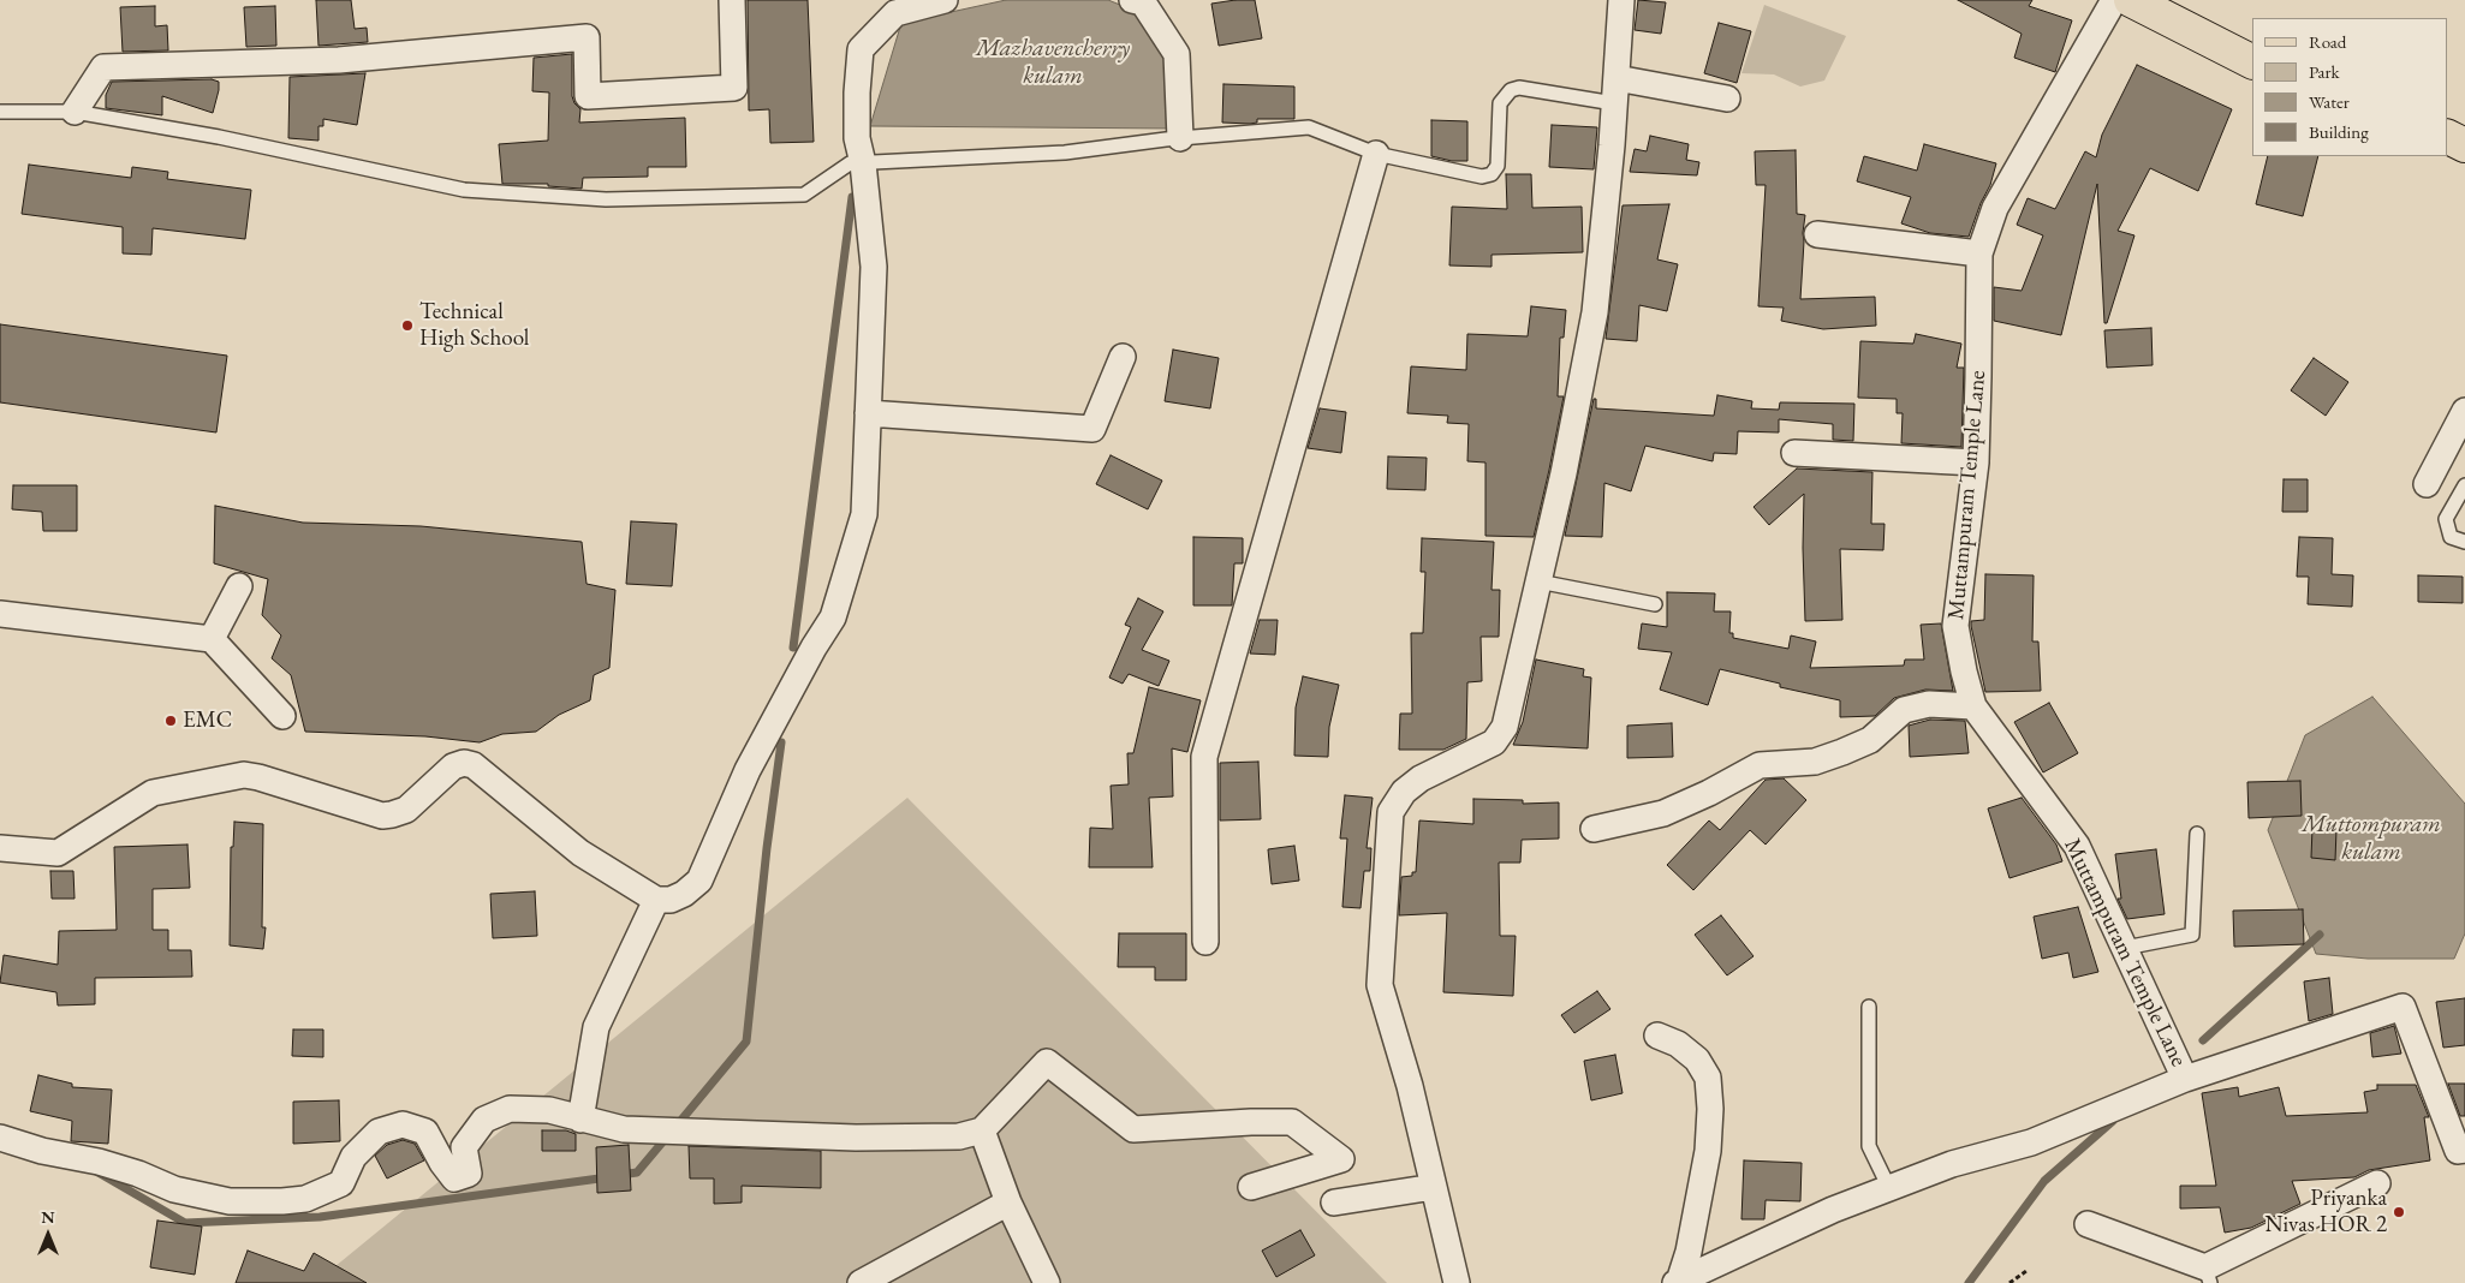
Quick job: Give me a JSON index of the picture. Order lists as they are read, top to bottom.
{
  "streets": {
    "street": ["Muttampuram Temple Lane"]
  },
  "water": ["Mazhavencherry kulam", "Muttompuram kulam"],
  "places": ["Technical High School", "EMC", "Priyanka Nivas HOR 2"],
  "legend": [
    "Road",
    "Park",
    "Water",
    "Building"
  ],
  "north": "top"
}
